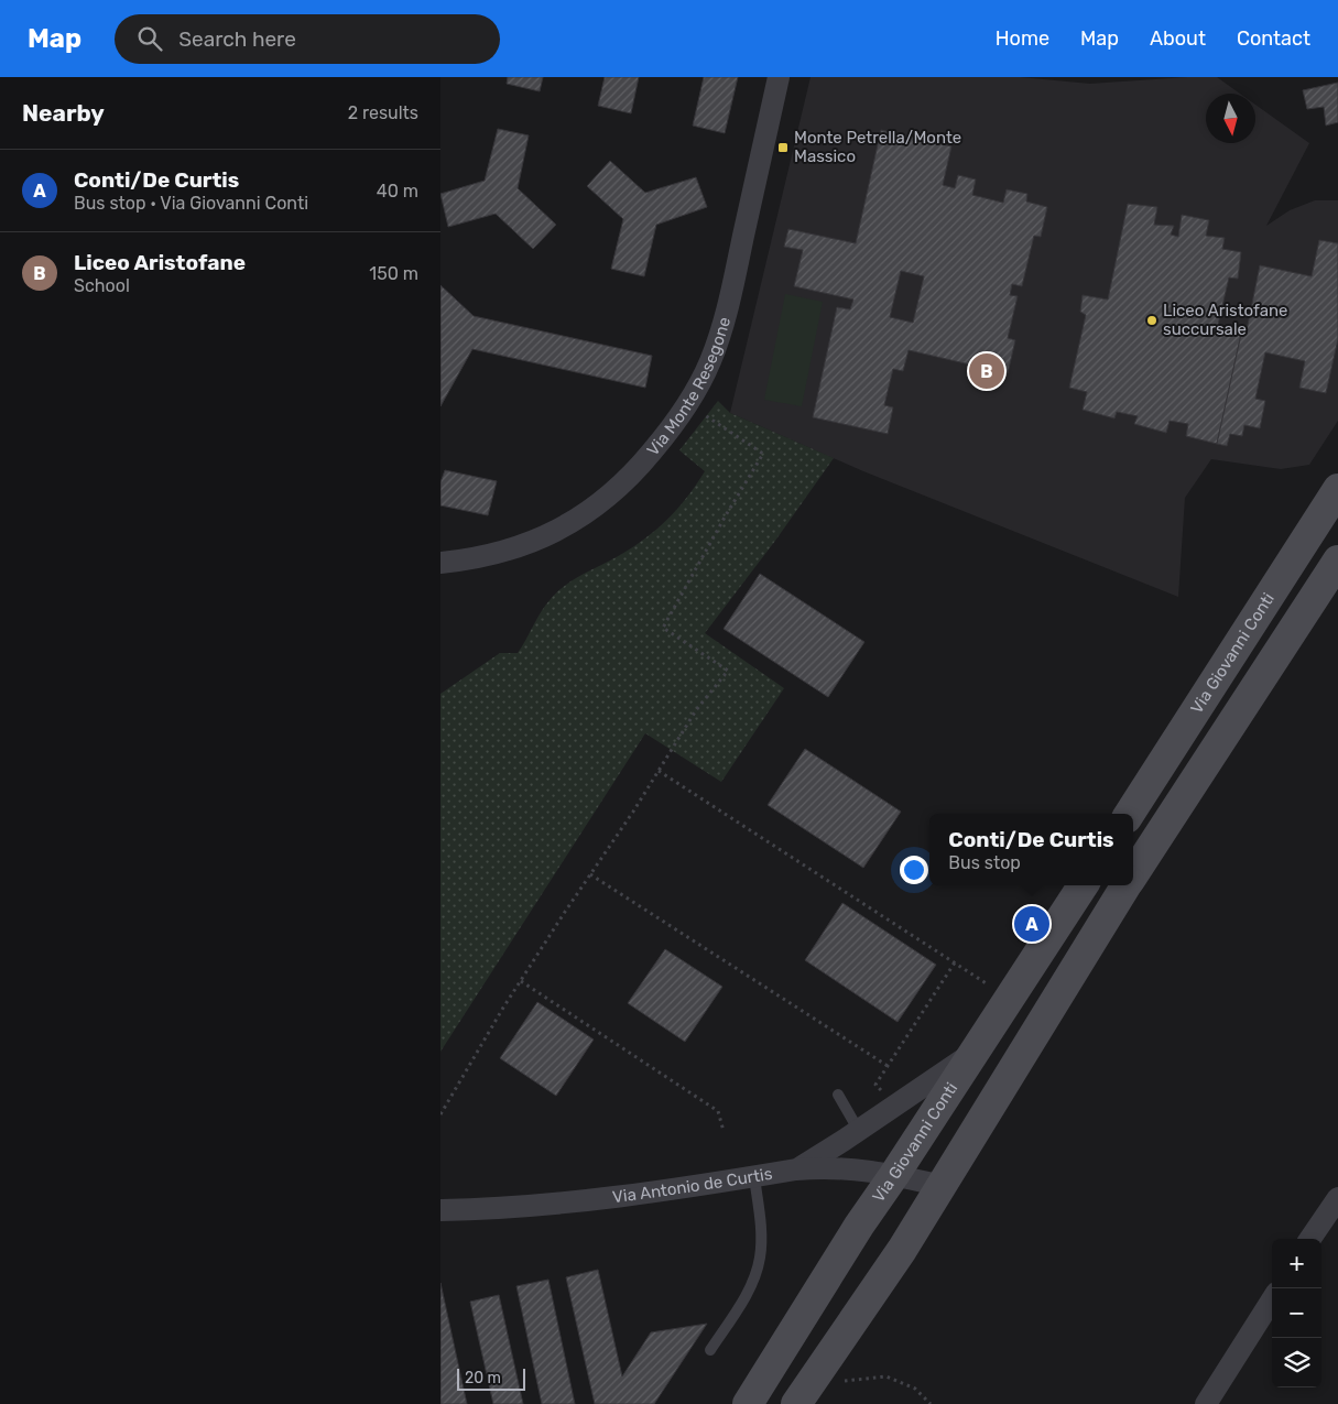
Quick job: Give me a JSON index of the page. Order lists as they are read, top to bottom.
{
  "streets": {
    "main road": ["Via Giovanni Conti"],
    "street": ["Via Monte Resegone", "Via Antonio de Curtis"]
  },
  "crossings": [
    ["Via Giovanni Conti", "Via Antonio de Curtis"]
  ],
  "places": {
    "transit": ["Monte Petrella/Monte Massico"],
    "other": ["Liceo Aristofane succursale"]
  },
  "scale_bar": "20 m",
  "north": "bottom",
  "page": {
    "header": "Map",
    "search": "Search here",
    "nav": [
      "Home",
      "Map",
      "About",
      "Contact"
    ],
    "heading": ["Nearby", "2 results"],
    "list": [
      {
        "mark": "A",
        "name": "Conti/De Curtis",
        "note": "Bus stop · Via Giovanni Conti",
        "value": "40 m"
      },
      {
        "mark": "B",
        "name": "Liceo Aristofane",
        "note": "School",
        "value": "150 m"
      }
    ],
    "pins": ["B", "A"],
    "popup": ["Conti/De Curtis", "Bus stop"],
    "map_buttons": ["+", "−"],
    "scale": "20 m"
  }
}
